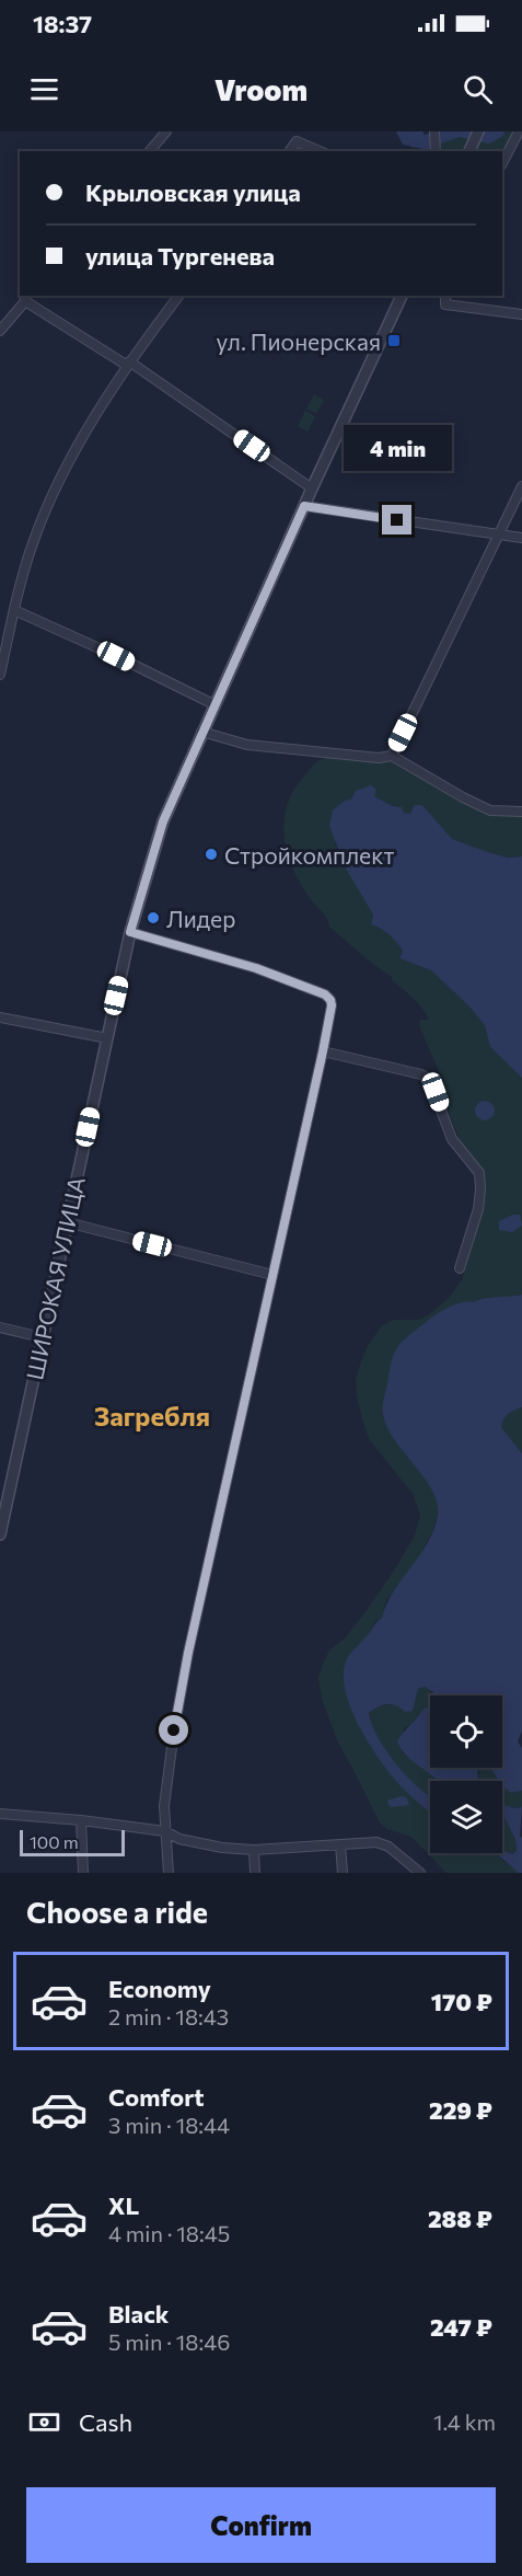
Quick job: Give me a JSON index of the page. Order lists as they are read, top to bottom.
{
  "streets": {
    "street": ["ШИРОКАЯ УЛИЦА"]
  },
  "districts": ["Загребля"],
  "places": {
    "transit": ["ул. Пионерская"],
    "other": ["Стройкомплект", "Лидер"]
  },
  "scale_bar": "100 m",
  "page": {
    "status": "18:37",
    "header": "Vroom",
    "banner": ["Крыловская улица", "улица Тургенева"],
    "bubble": "4 min",
    "scale": "100 m",
    "heading": "Choose a ride",
    "list": [
      {
        "name": "Economy",
        "note": "2 min · 18:43",
        "value": "170 ₽"
      },
      {
        "name": "Comfort",
        "note": "3 min · 18:44",
        "value": "229 ₽"
      },
      {
        "name": "XL",
        "note": "4 min · 18:45",
        "value": "288 ₽"
      },
      {
        "name": "Black",
        "note": "5 min · 18:46",
        "value": "247 ₽"
      }
    ],
    "pay": ["Cash", "1.4 km"],
    "buttons": "Confirm"
  }
}
